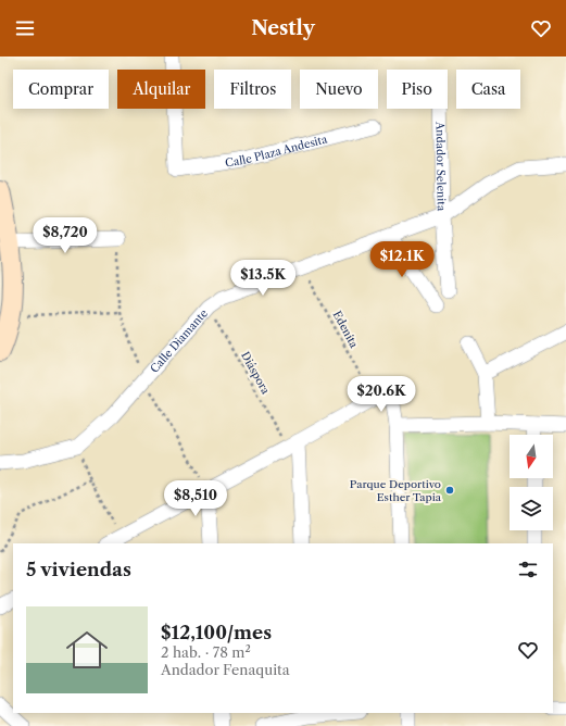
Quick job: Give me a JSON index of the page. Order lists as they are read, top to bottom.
{
  "streets": {
    "street": ["Calle Plaza Andesita", "Andador Selenita", "Calle Diamante"],
    "path": ["Edenita", "Diáspora"]
  },
  "crossings": [
    ["Andador Selenita", "Calle Diamante"],
    ["Edenita", "Calle Diamante"],
    ["Calle Diamante", "Diáspora"]
  ],
  "places": ["Parque Deportivo Esther Tapia"],
  "north": "bottom",
  "page": {
    "header": "Nestly",
    "chip": [
      "Comprar",
      "Alquilar",
      "Filtros",
      "Nuevo",
      "Piso",
      "Casa"
    ],
    "price": [
      "$8,720",
      "$12.1K",
      "$13.5K",
      "$20.6K",
      "$8,510"
    ],
    "heading": "5 viviendas",
    "list": [
      {
        "name": "$12,100/mes",
        "note": "2 hab. · 78 m² · Andador Fenaquita"
      }
    ]
  }
}
